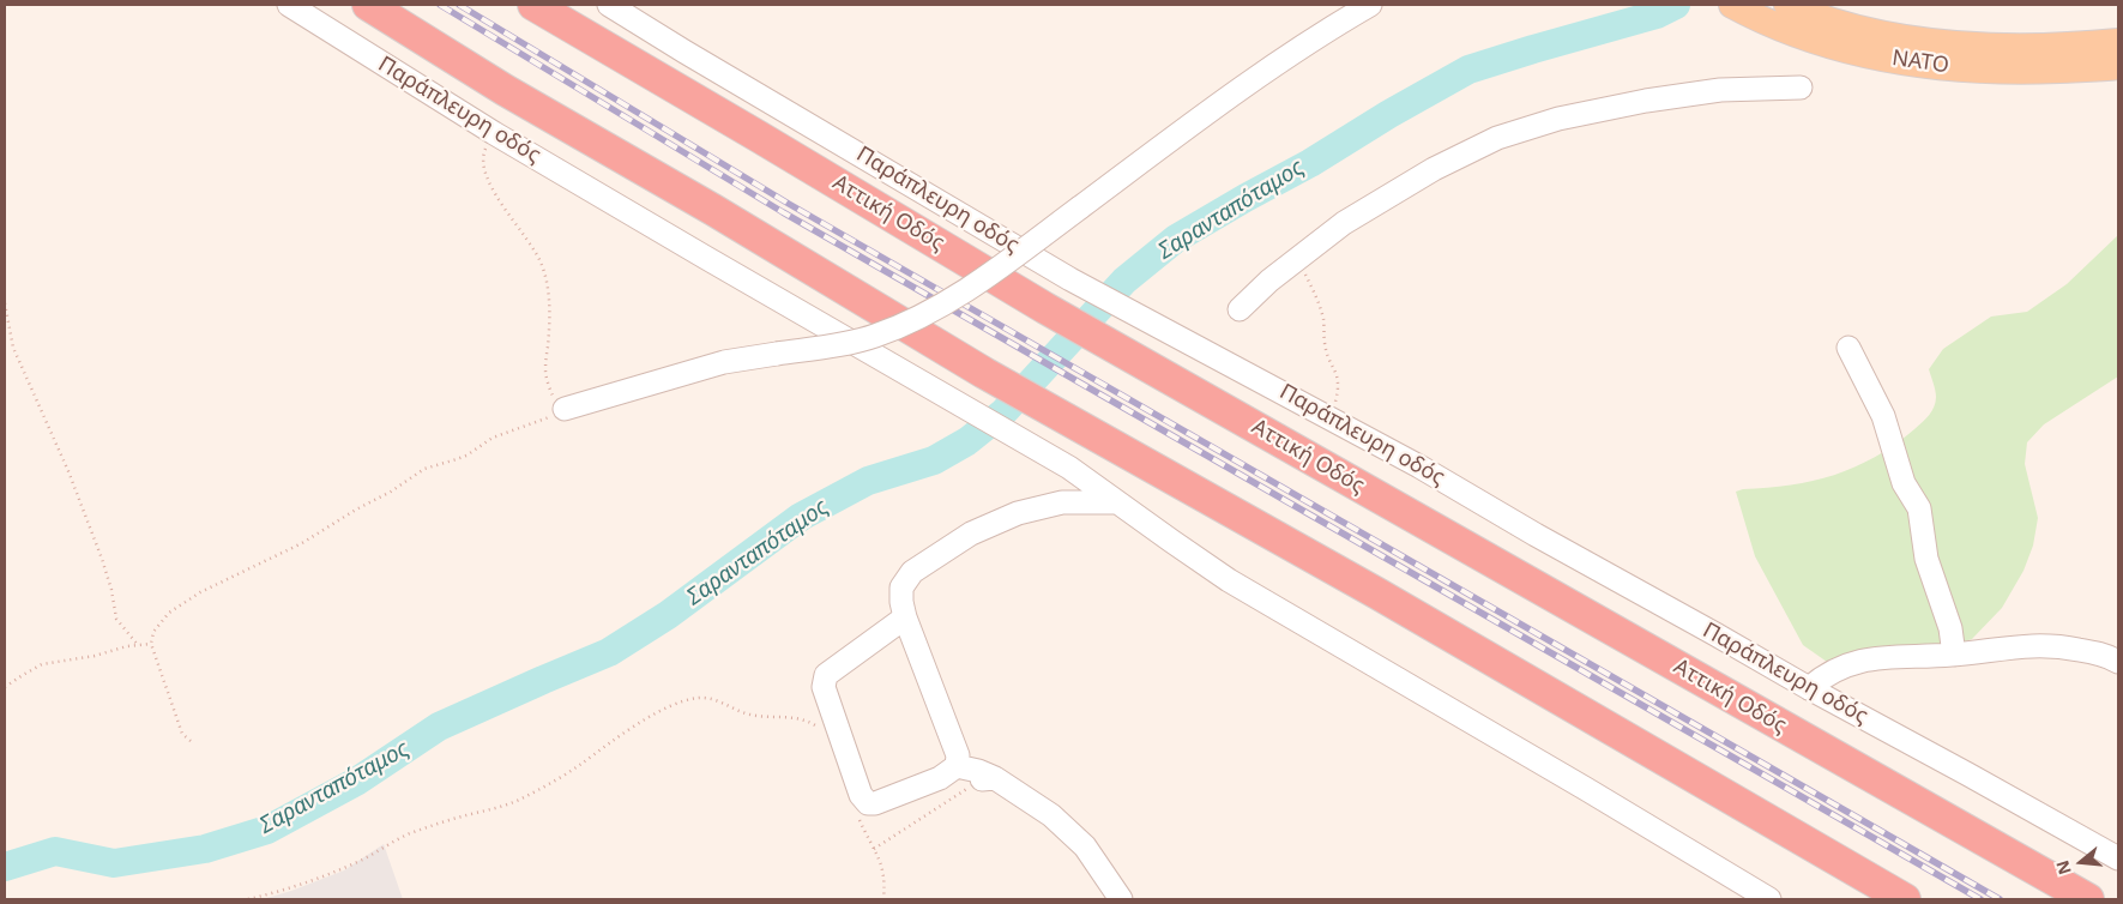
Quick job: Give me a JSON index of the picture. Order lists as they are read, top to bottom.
{
  "streets": {
    "highway": ["Αττική Οδός"],
    "main road": ["ΝΑΤΟ"],
    "street": ["Παράπλευρη οδός"]
  },
  "water": ["Σαρανταπόταμος"],
  "north": "left"
}
